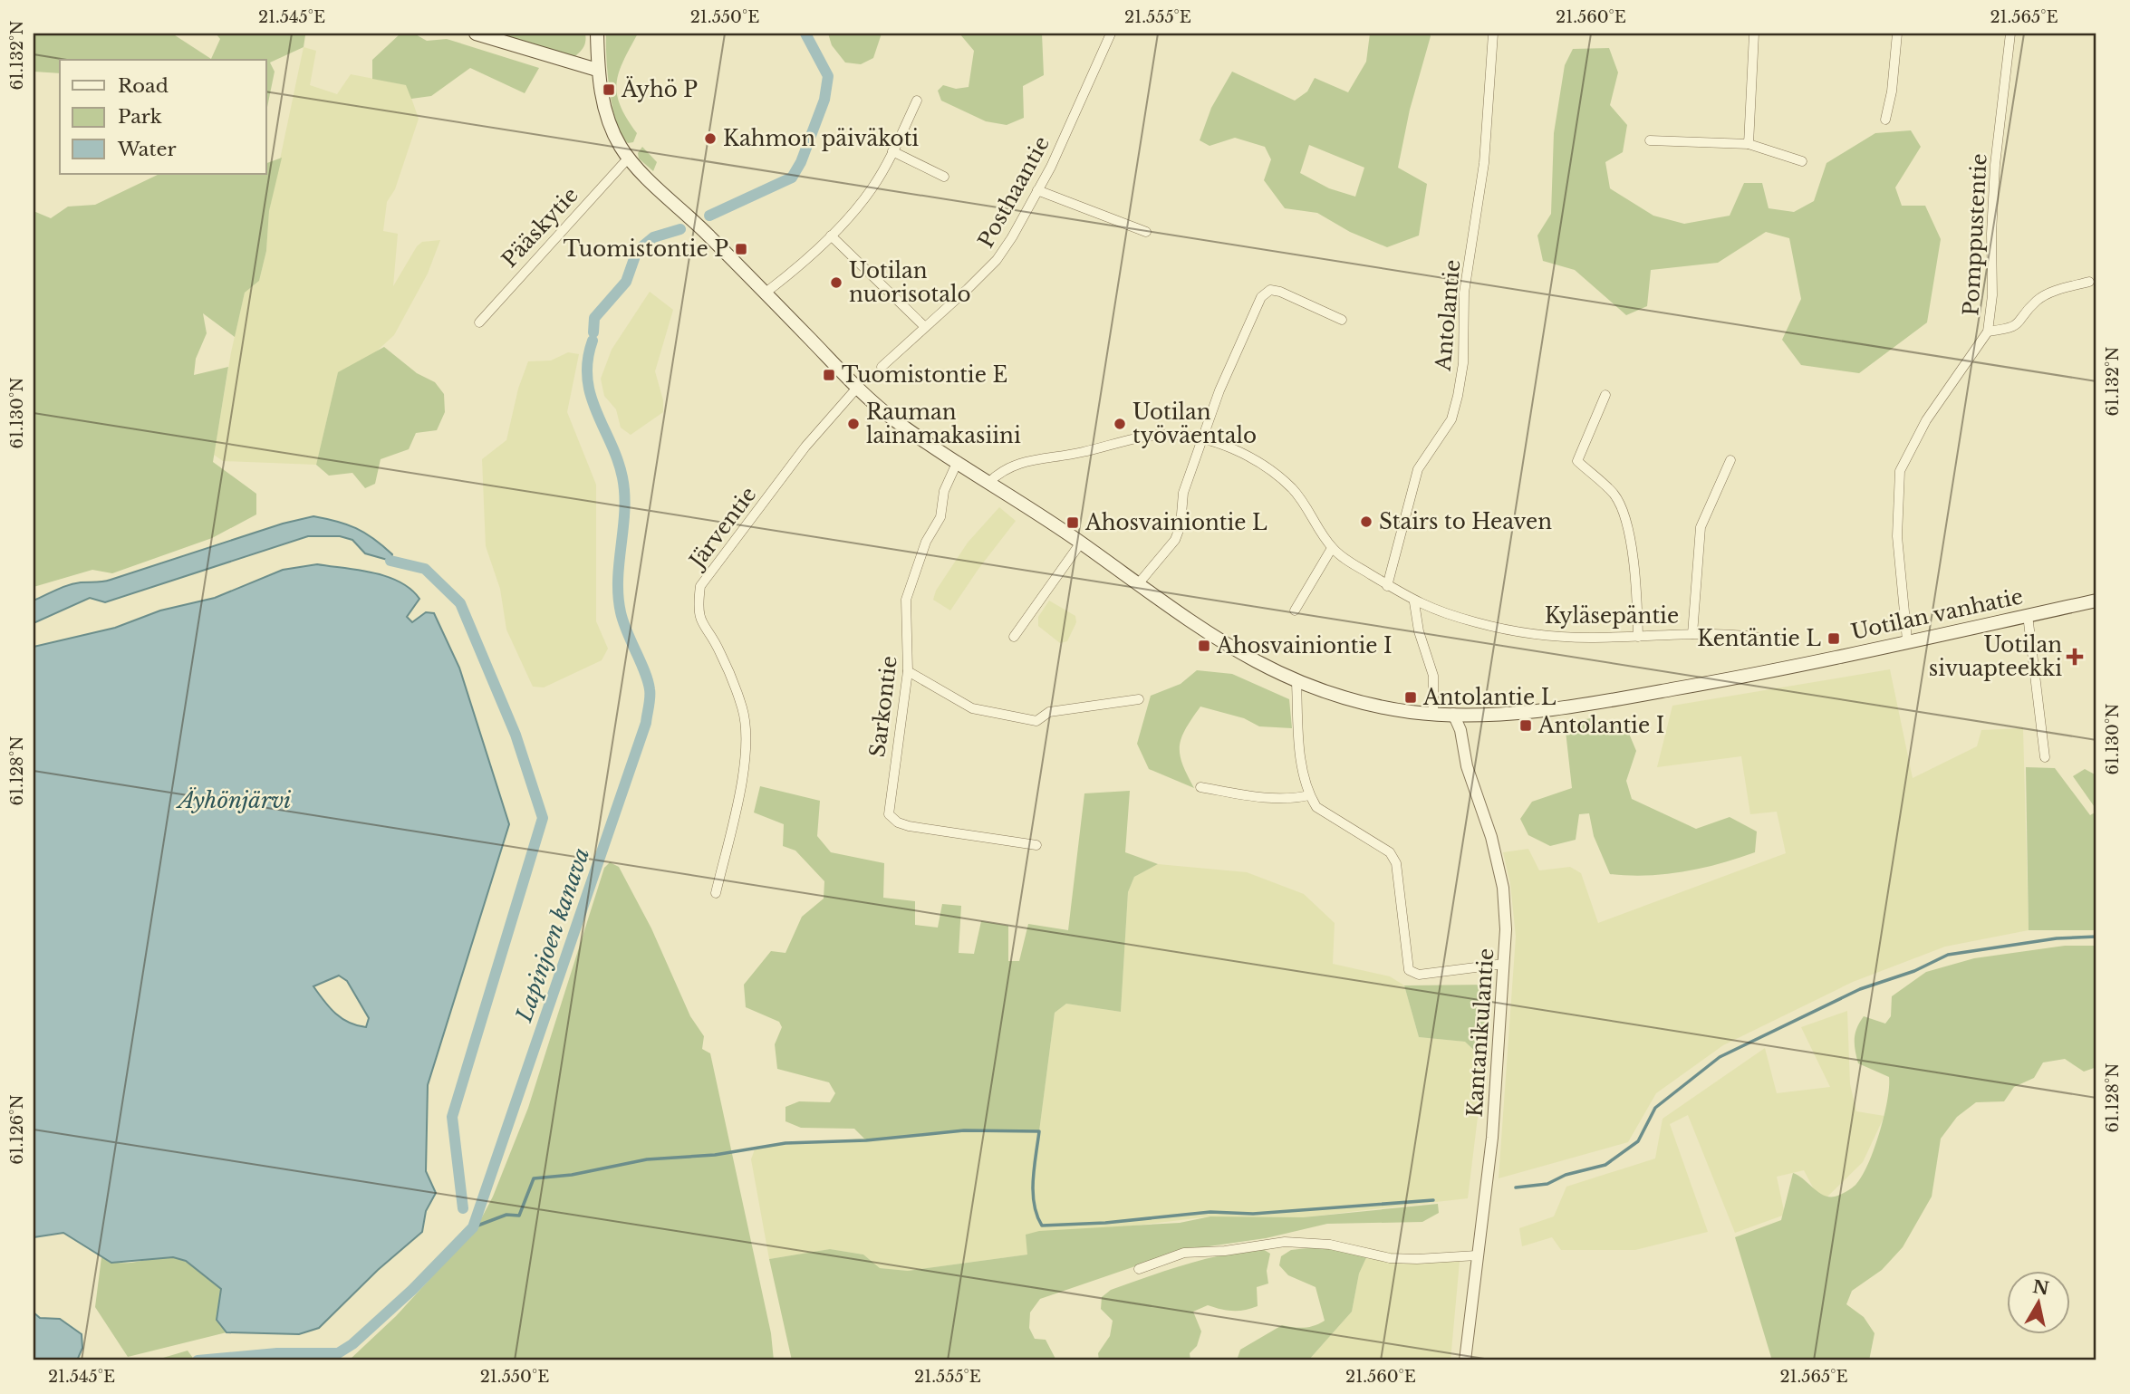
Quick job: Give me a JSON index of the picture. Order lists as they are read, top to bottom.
{
  "streets": {
    "main road": ["Uotilan vanhatie"],
    "street": [
      "Posthaantie",
      "Pääskytie",
      "Pomppustentie",
      "Antolantie",
      "Järventie",
      "Kyläsepäntie",
      "Sarkontie",
      "Kantanikulantie"
    ]
  },
  "crossings": [
    ["Pääskytie", "Uotilan vanhatie"],
    ["Pomppustentie", "Uotilan vanhatie"],
    ["Antolantie", "Kyläsepäntie"],
    ["Järventie", "Uotilan vanhatie"],
    ["Uotilan vanhatie", "Kyläsepäntie"],
    ["Uotilan vanhatie", "Sarkontie"],
    ["Uotilan vanhatie", "Kantanikulantie"]
  ],
  "water": ["Äyhönjärvi", "Lapinjoen kanava"],
  "places": {
    "transit": [
      "Äyhö P",
      "Tuomistontie P",
      "Tuomistontie E",
      "Ahosvainiontie L",
      "Kentäntie L",
      "Ahosvainiontie I",
      "Antolantie L",
      "Antolantie I"
    ],
    "other": [
      "Kahmon päiväkoti",
      "Uotilan nuorisotalo",
      "Rauman lainamakasiini",
      "Uotilan työväentalo",
      "Stairs to Heaven"
    ],
    "health": ["Uotilan sivuapteekki"]
  },
  "legend": ["Road", "Park", "Water"],
  "north": "top",
  "coordinates": [
    "21.545°E",
    "21.550°E",
    "21.555°E",
    "21.560°E",
    "21.565°E",
    "61.132°N",
    "61.130°N",
    "61.128°N",
    "61.126°N"
  ]
}
